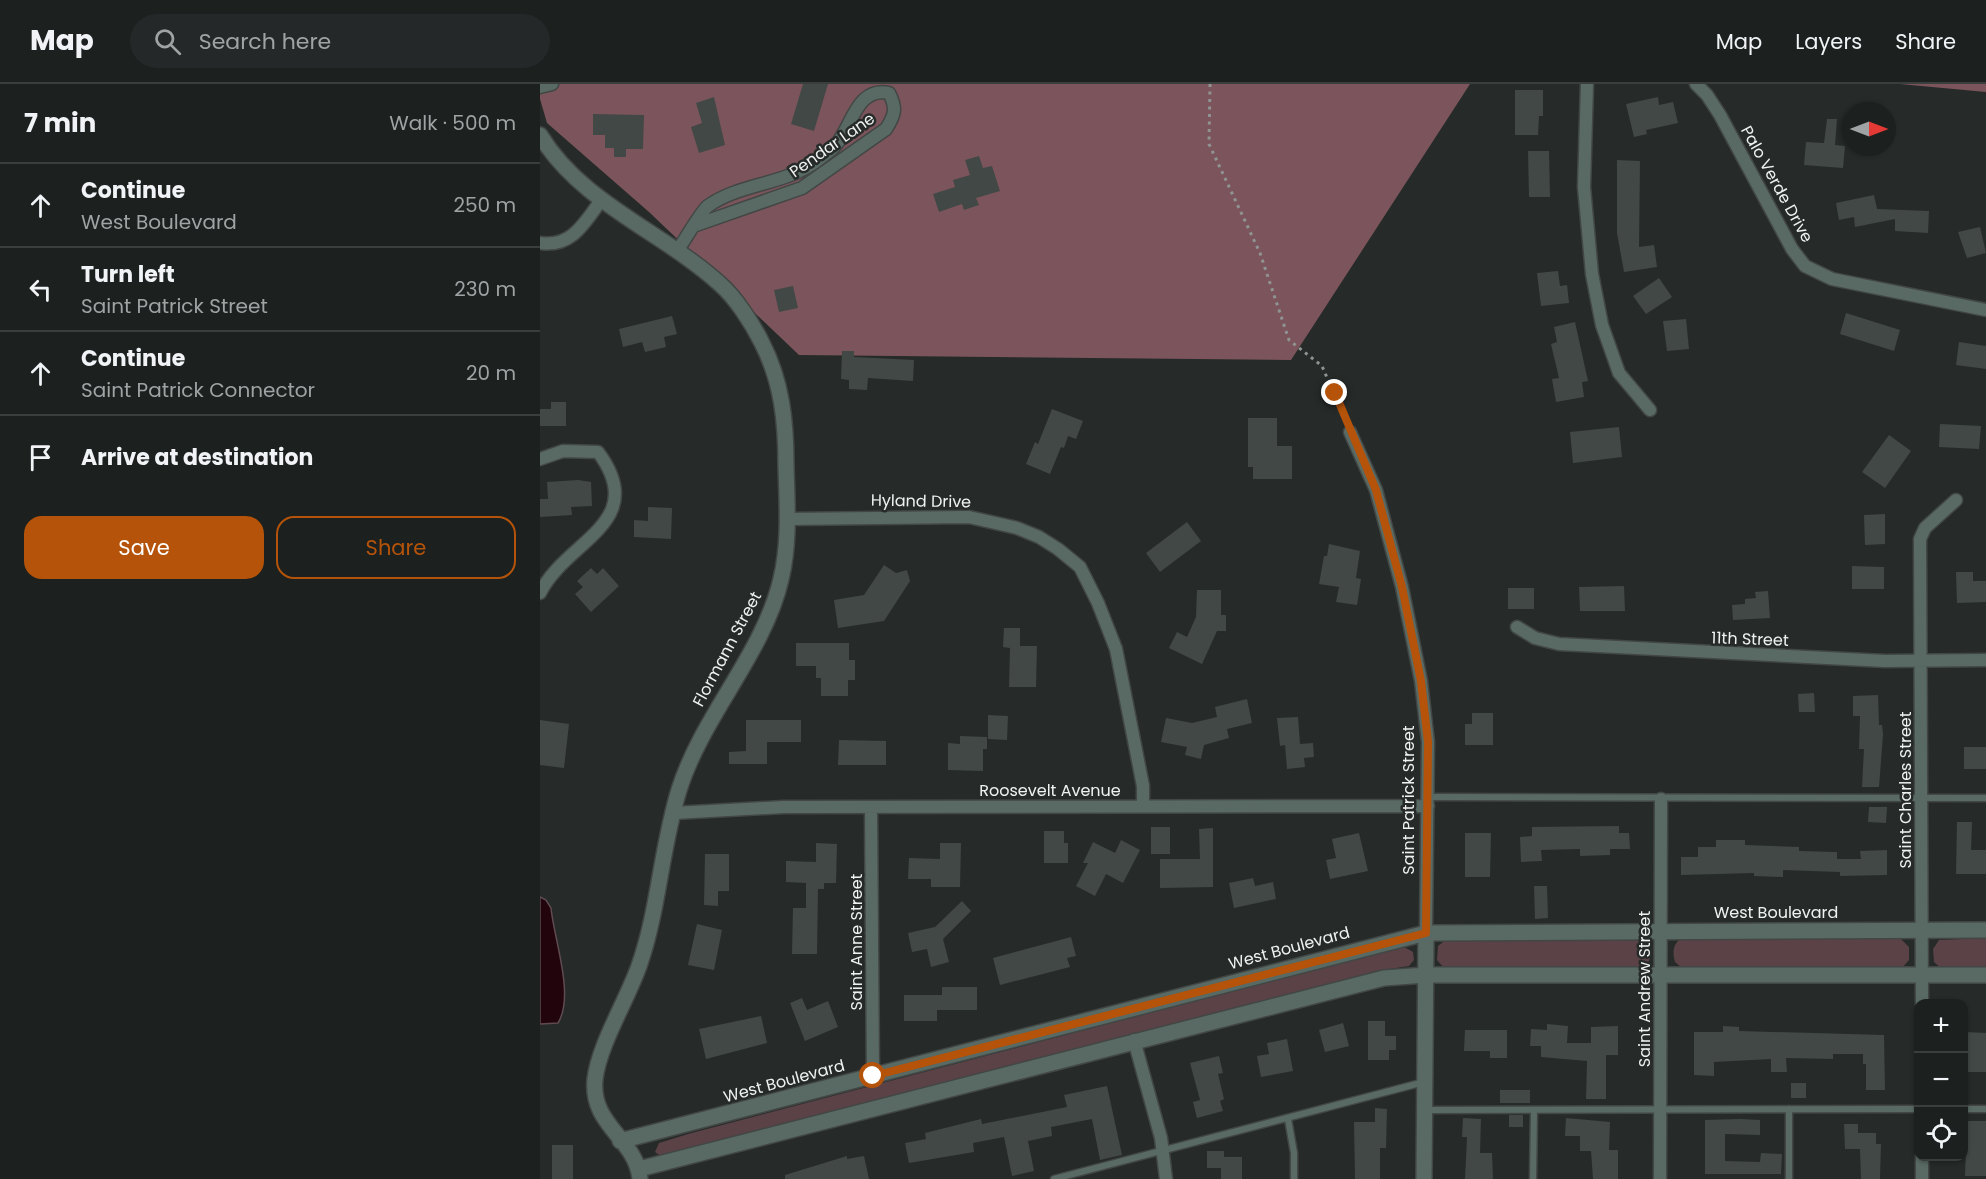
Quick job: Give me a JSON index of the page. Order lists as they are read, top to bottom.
{
  "streets": {
    "street": [
      "Pendar Lane",
      "Palo Verde Drive",
      "Hyland Drive",
      "11th Street",
      "Flormann Street",
      "Roosevelt Avenue",
      "Saint Charles Street",
      "Saint Patrick Street",
      "West Boulevard",
      "Saint Anne Street",
      "Saint Andrew Street"
    ]
  },
  "crossings": [
    ["Pendar Lane", "Flormann Street"],
    ["Hyland Drive", "Flormann Street"],
    ["Hyland Drive", "Roosevelt Avenue"],
    ["11th Street", "Saint Charles Street"],
    ["Flormann Street", "Roosevelt Avenue"],
    ["Flormann Street", "West Boulevard"],
    ["Roosevelt Avenue", "Saint Patrick Street"],
    ["Roosevelt Avenue", "Saint Anne Street"],
    ["Saint Charles Street", "West Boulevard"],
    ["Saint Patrick Street", "West Boulevard"],
    ["West Boulevard", "Saint Anne Street"],
    ["West Boulevard", "Saint Andrew Street"]
  ],
  "north": "right",
  "page": {
    "header": "Map",
    "search": "Search here",
    "nav": ["Map", "Layers", "Share"],
    "heading": ["7 min", "Walk · 500 m"],
    "list": [
      ["Continue", "West Boulevard", "250 m"],
      ["Turn left", "Saint Patrick Street", "230 m"],
      ["Continue", "Saint Patrick Connector", "20 m"],
      "Arrive at destination"
    ],
    "buttons": ["Save", "Share"],
    "map_buttons": ["+", "−"]
  }
}
